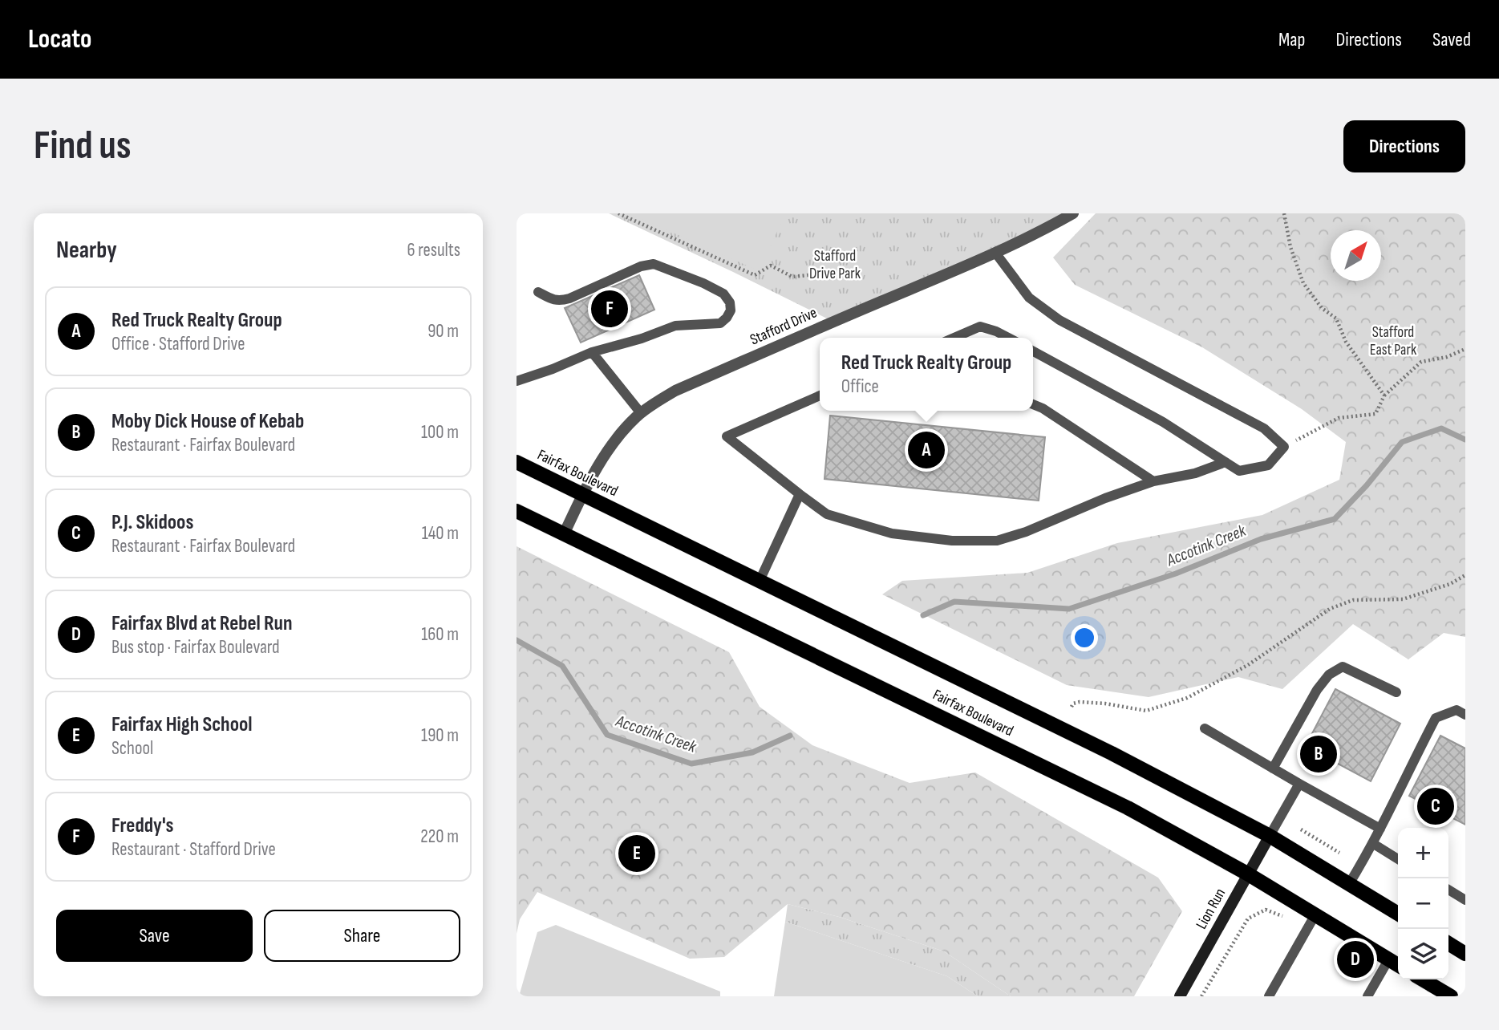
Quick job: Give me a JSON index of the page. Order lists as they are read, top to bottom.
{
  "streets": {
    "main road": ["Fairfax Boulevard"],
    "street": ["Stafford Drive", "Lion Run"]
  },
  "crossings": [
    ["Stafford Drive", "Fairfax Boulevard"],
    ["Fairfax Boulevard", "Lion Run"]
  ],
  "water": ["Accotink Creek"],
  "parks": ["Stafford Drive Park", "Stafford East Park"],
  "north": "top right",
  "page": {
    "header": "Locato",
    "nav": ["Map", "Directions", "Saved"],
    "buttons": [
      "Directions",
      ["Save", "Share"]
    ],
    "title": "Find us",
    "heading": ["Nearby", "6 results"],
    "list": [
      {
        "mark": "A",
        "name": "Red Truck Realty Group",
        "note": "Office · Stafford Drive",
        "value": "90 m"
      },
      {
        "mark": "B",
        "name": "Moby Dick House of Kebab",
        "note": "Restaurant · Fairfax Boulevard",
        "value": "100 m"
      },
      {
        "mark": "C",
        "name": "P.J. Skidoos",
        "note": "Restaurant · Fairfax Boulevard",
        "value": "140 m"
      },
      {
        "mark": "D",
        "name": "Fairfax Blvd at Rebel Run",
        "note": "Bus stop · Fairfax Boulevard",
        "value": "160 m"
      },
      {
        "mark": "E",
        "name": "Fairfax High School",
        "note": "School",
        "value": "190 m"
      },
      {
        "mark": "F",
        "name": "Freddy's",
        "note": "Restaurant · Stafford Drive",
        "value": "220 m"
      }
    ],
    "pins": [
      "F",
      "A",
      "B",
      "C",
      "E",
      "D"
    ],
    "popup": ["Red Truck Realty Group", "Office"],
    "map_buttons": ["+", "−"]
  }
}
